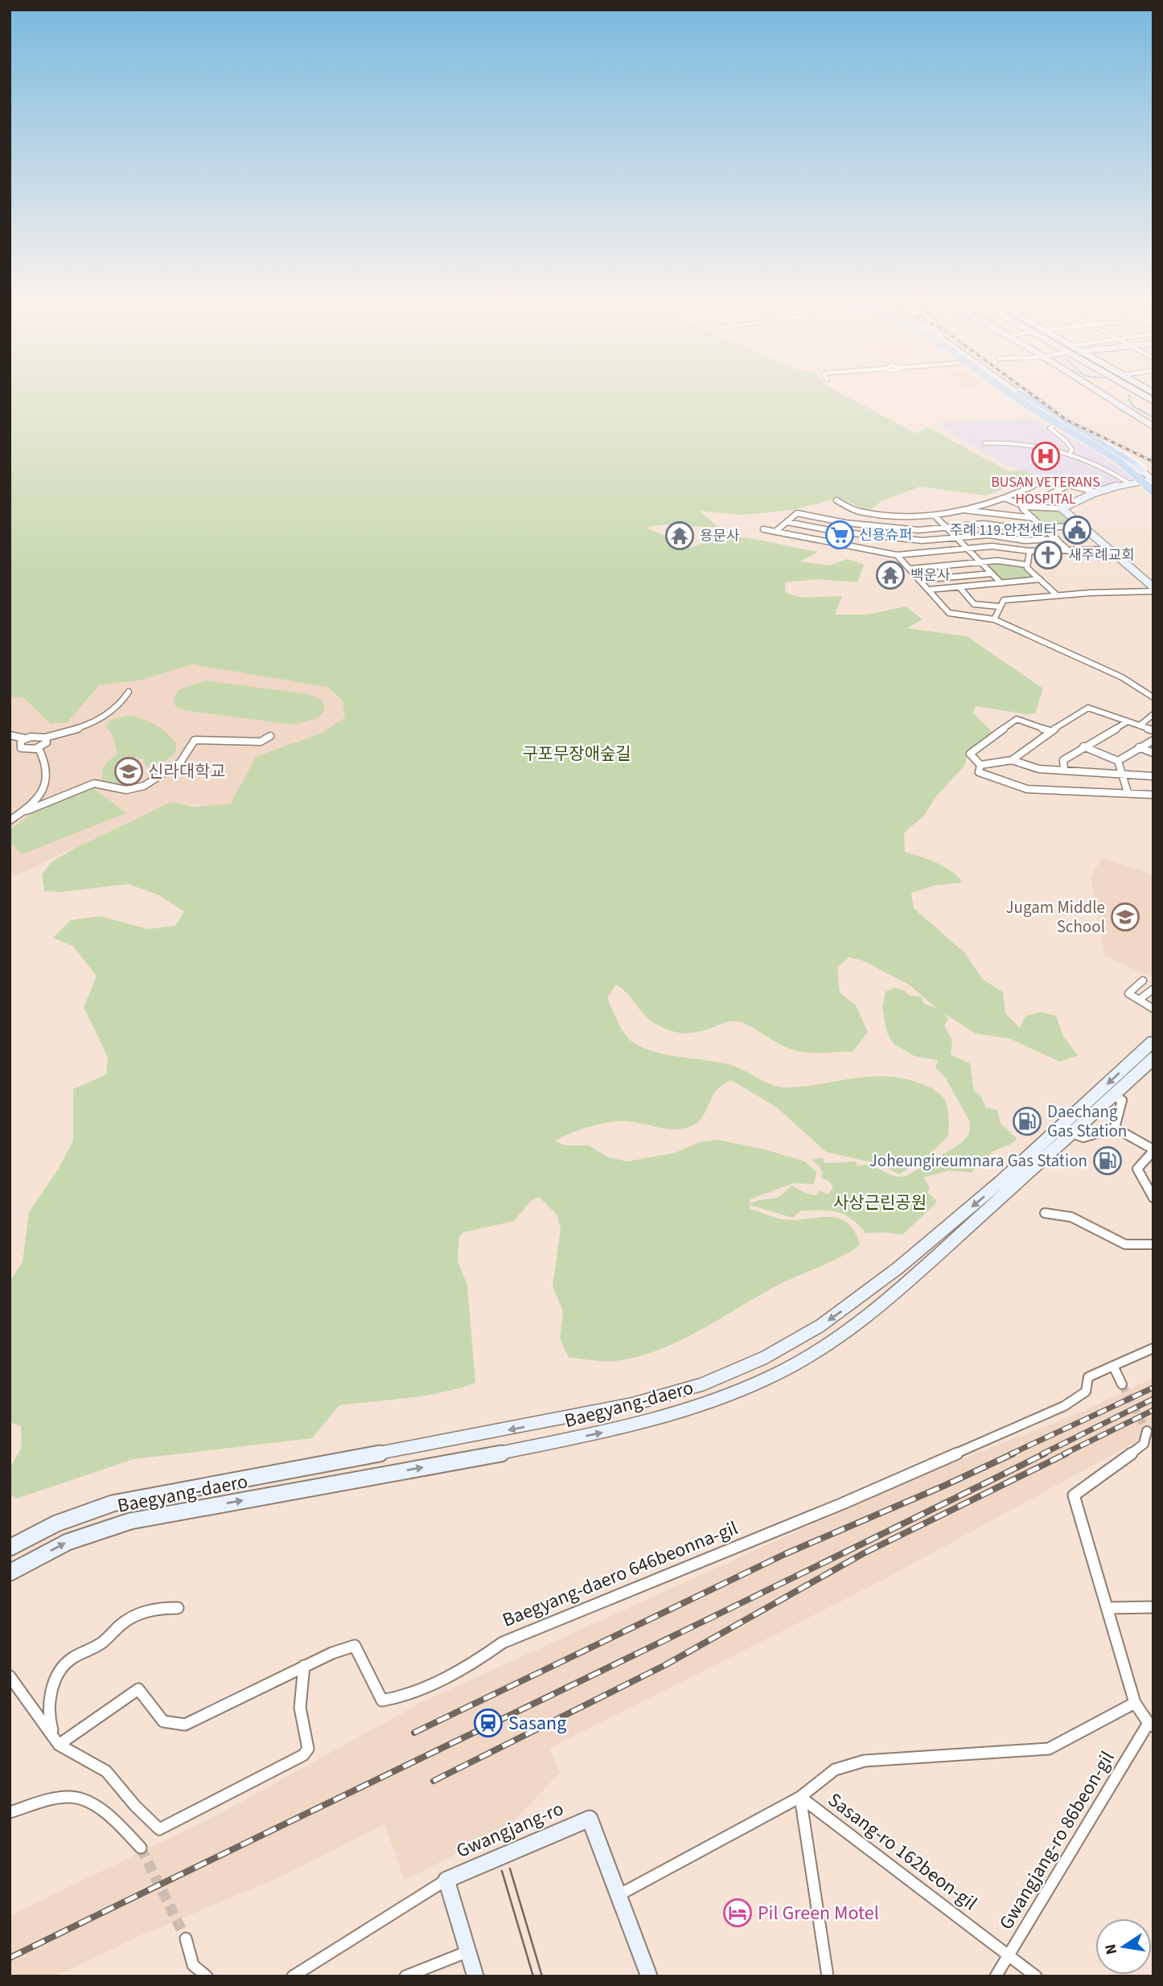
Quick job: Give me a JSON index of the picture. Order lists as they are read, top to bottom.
{
  "streets": {
    "main road": ["Baegyang-daero", "Gwangjang-ro"],
    "street": ["Baegyang-daero 646beonna-gil", "Gwangjang-ro 86beon-gil", "Sasang-ro 162beon-gil"]
  },
  "crossings": [
    ["Gwangjang-ro 86beon-gil", "Sasang-ro 162beon-gil"]
  ],
  "parks": ["구포무장애숲길", "사상근린공원"],
  "places": {
    "hospital": ["BUSAN VETERANS HOSPITAL"],
    "public building": ["주례 119 안전센터"],
    "supermarket": ["신용슈퍼"],
    "temple": ["용문사", "백운사"],
    "church": ["새주례교회"],
    "school or university": ["신라대학교", "Jugam Middle School"],
    "fuel station": ["Daechang Gas Station", "Joheungireumnara Gas Station"],
    "station": ["Sasang"],
    "hotel": ["Pil Green Motel"]
  },
  "north": "left"
}
